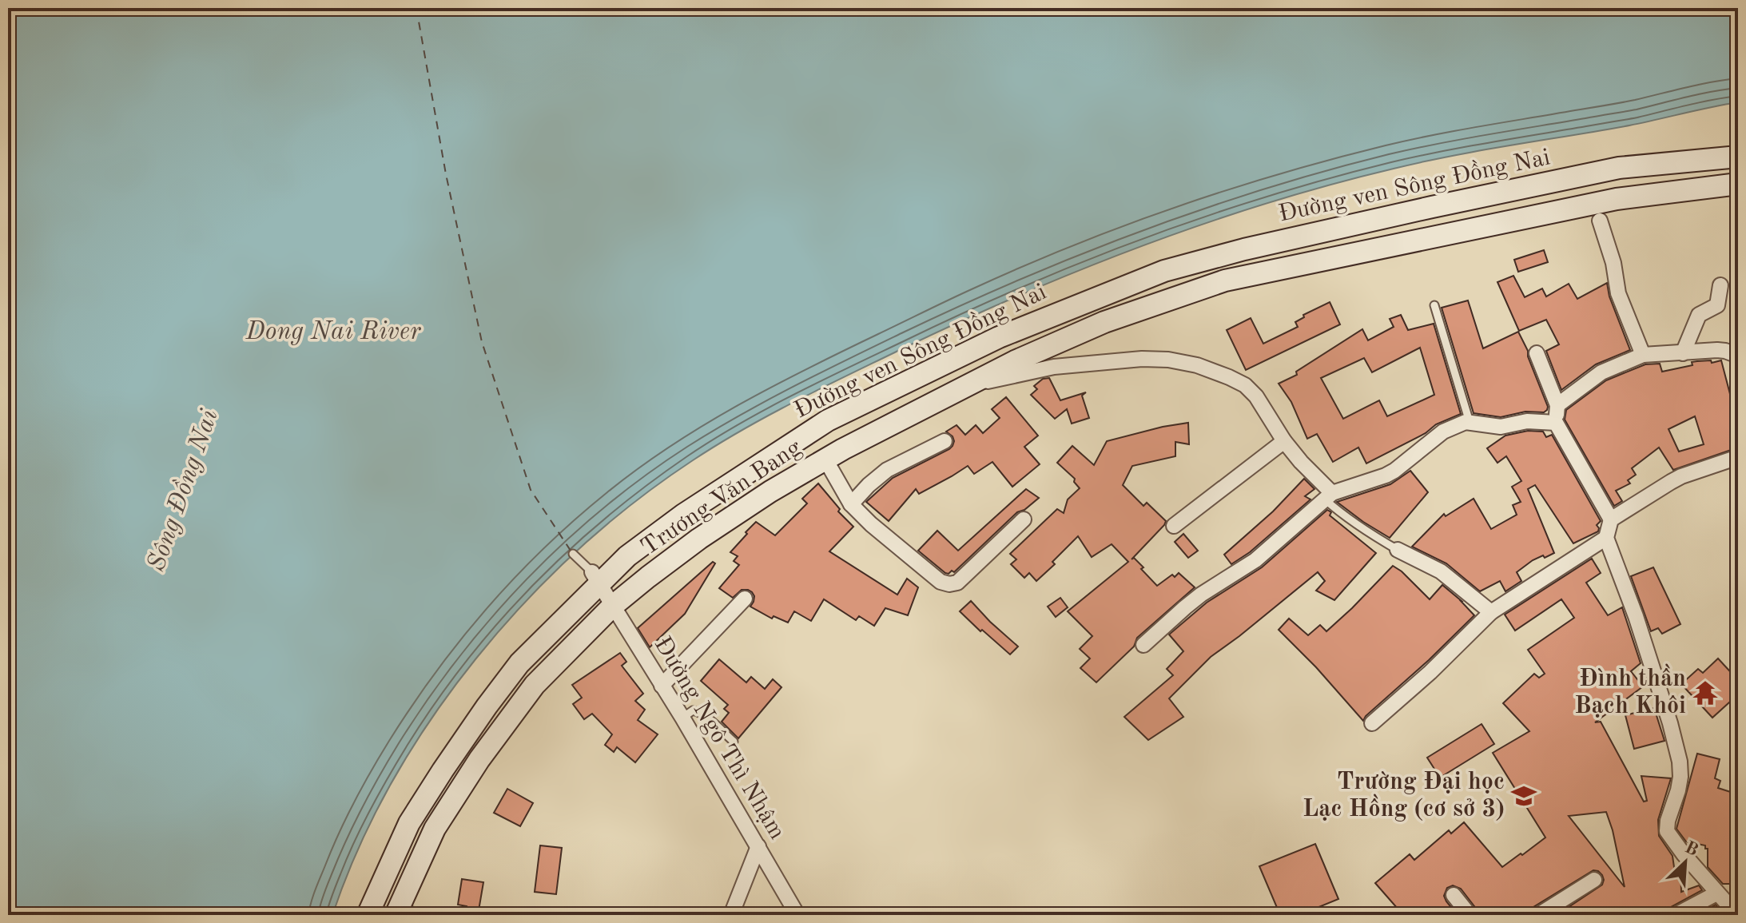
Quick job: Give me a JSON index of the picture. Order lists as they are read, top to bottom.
{
  "streets": {
    "main road": ["Đường ven Sông Đồng Nai", "Trương Văn Bang"],
    "street": ["Đường Ngô Thì Nhậm"]
  },
  "crossings": [
    ["Đường ven Sông Đồng Nai", "Đường Ngô Thì Nhậm"],
    ["Trương Văn Bang", "Đường Ngô Thì Nhậm"]
  ],
  "water": ["Dong Nai River", "Sông Đồng Nai"],
  "places": {
    "temple": ["Đình thần Bạch Khôi"],
    "school or university": ["Trường Đại học Lạc Hồng (cơ sở 3)"]
  },
  "north": "top right"
}
